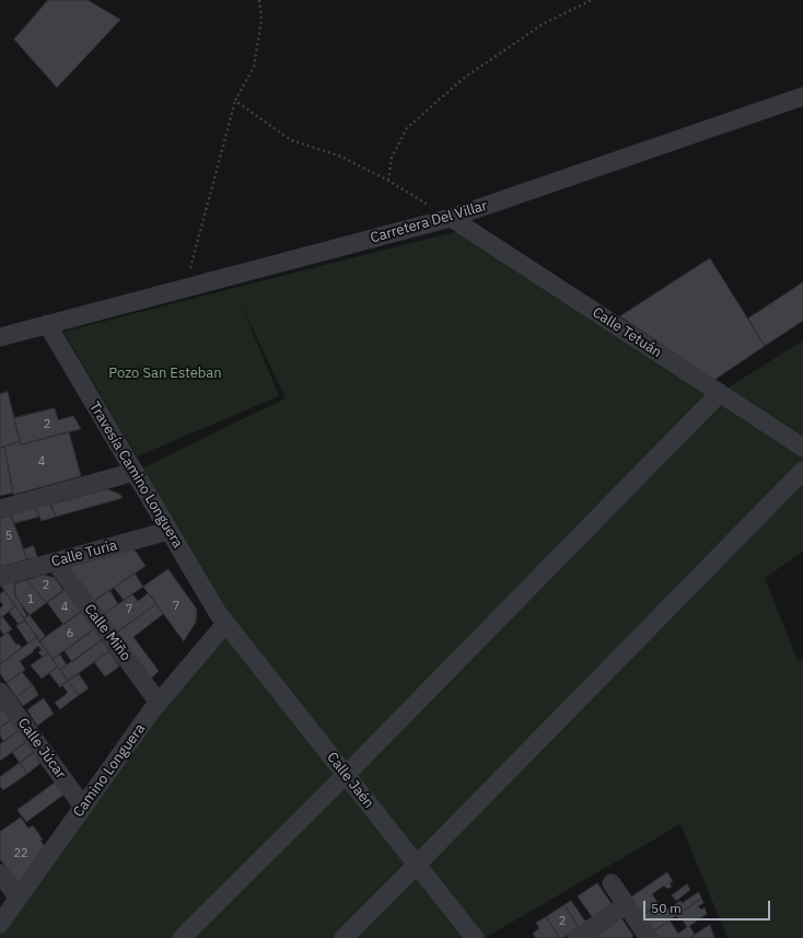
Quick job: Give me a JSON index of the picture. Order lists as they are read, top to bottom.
{
  "streets": {
    "street": [
      "Carretera Del Villar",
      "Calle Tetuán",
      "Travesía Camino Longuera",
      "Calle Turia",
      "Calle Miño",
      "Calle Júcar",
      "Camino Longuera",
      "Calle Jaén"
    ]
  },
  "crossings": [
    ["Carretera Del Villar", "Calle Tetuán"],
    ["Carretera Del Villar", "Travesía Camino Longuera"],
    ["Travesía Camino Longuera", "Calle Turia"],
    ["Travesía Camino Longuera", "Camino Longuera"],
    ["Travesía Camino Longuera", "Calle Jaén"],
    ["Calle Turia", "Calle Miño"],
    ["Calle Miño", "Camino Longuera"],
    ["Calle Júcar", "Camino Longuera"],
    ["Camino Longuera", "Calle Jaén"]
  ],
  "parks": ["Pozo San Esteban"],
  "house_numbers": [
    "2",
    "4",
    "5",
    "2",
    "1",
    "7",
    "4",
    "7",
    "6",
    "22",
    "2"
  ],
  "scale_bar": "50 m"
}
